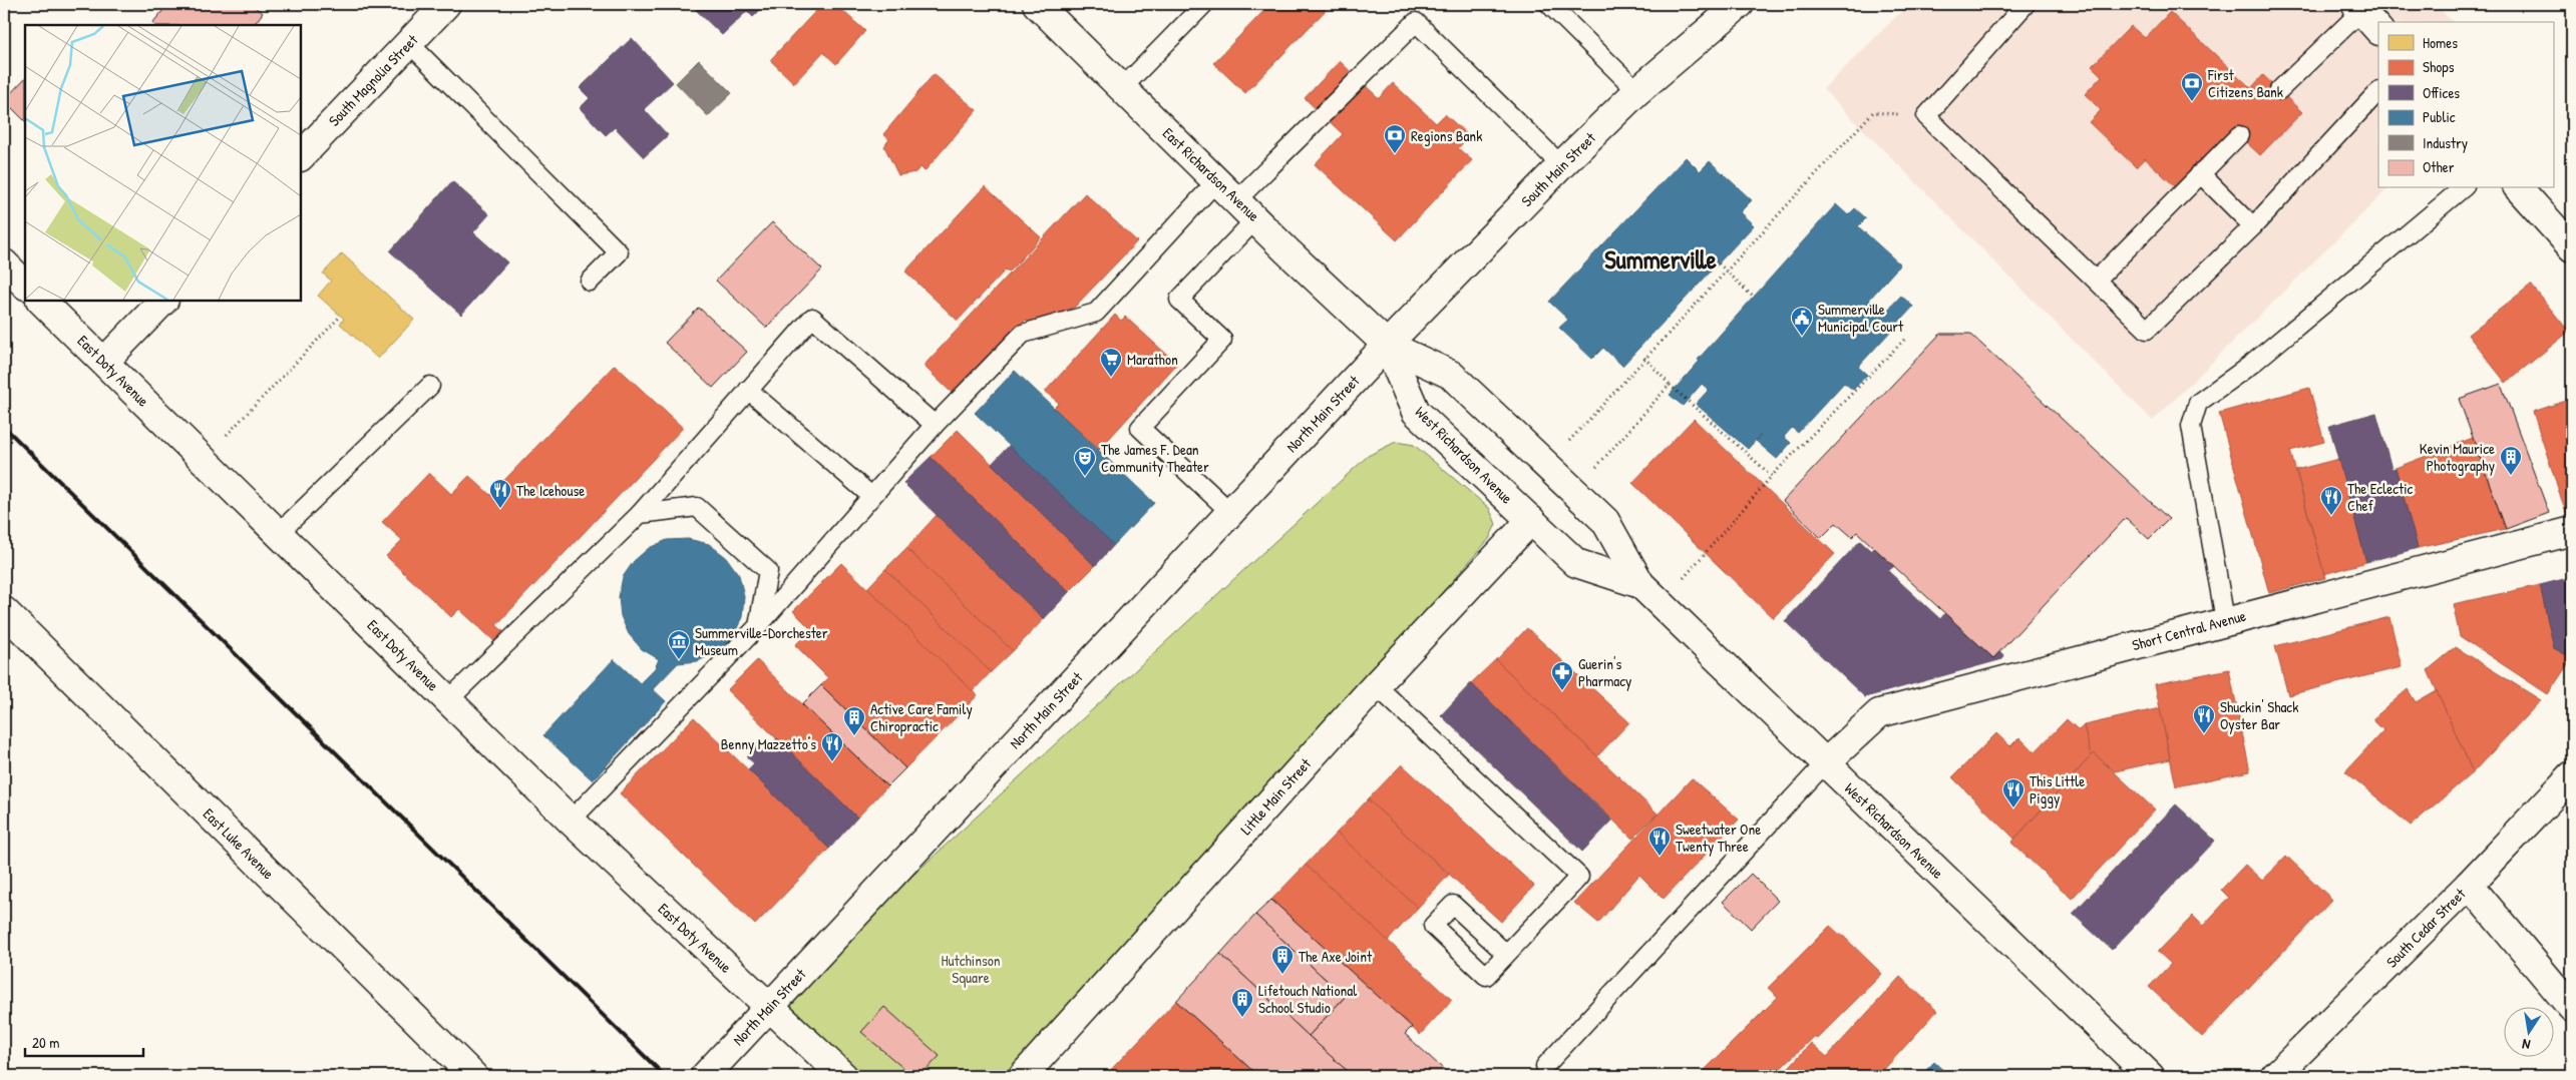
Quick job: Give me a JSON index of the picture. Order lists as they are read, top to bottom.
{
  "streets": {
    "street": [
      "South Magnolia Street",
      "South Main Street",
      "East Richardson Avenue",
      "East Doty Avenue",
      "North Main Street",
      "West Richardson Avenue",
      "Short Central Avenue",
      "Little Main Street",
      "East Luke Avenue",
      "South Cedar Street"
    ]
  },
  "crossings": [
    ["South Main Street", "East Richardson Avenue"],
    ["South Main Street", "North Main Street"],
    ["South Main Street", "West Richardson Avenue"],
    ["East Richardson Avenue", "North Main Street"],
    ["East Richardson Avenue", "West Richardson Avenue"],
    ["East Doty Avenue", "North Main Street"],
    ["North Main Street", "West Richardson Avenue"],
    ["West Richardson Avenue", "Short Central Avenue"],
    ["West Richardson Avenue", "Little Main Street"]
  ],
  "districts": ["Summerville"],
  "parks": ["Hutchinson Square"],
  "places": {
    "bank": ["First Citizens Bank", "Regions Bank"],
    "public building": ["Summerville Municipal Court"],
    "supermarket": ["Marathon"],
    "building": [
      "Kevin Maurice Photography",
      "Active Care Family Chiropractic",
      "The Axe Joint",
      "Lifetouch National School Studio"
    ],
    "theatre": ["The James F. Dean Community Theater"],
    "restaurant": [
      "The Icehouse",
      "The Eclectic Chef",
      "Shuckin' Shack Oyster Bar",
      "Benny Mazzetto's",
      "This Little Piggy",
      "Sweetwater One Twenty Three"
    ],
    "museum": ["Summerville-Dorchester Museum"],
    "pharmacy": ["Guerin's Pharmacy"]
  },
  "legend": [
    "Homes",
    "Shops",
    "Offices",
    "Public",
    "Industry",
    "Other"
  ],
  "scale_bar": "20 m",
  "north": "bottom"
}
